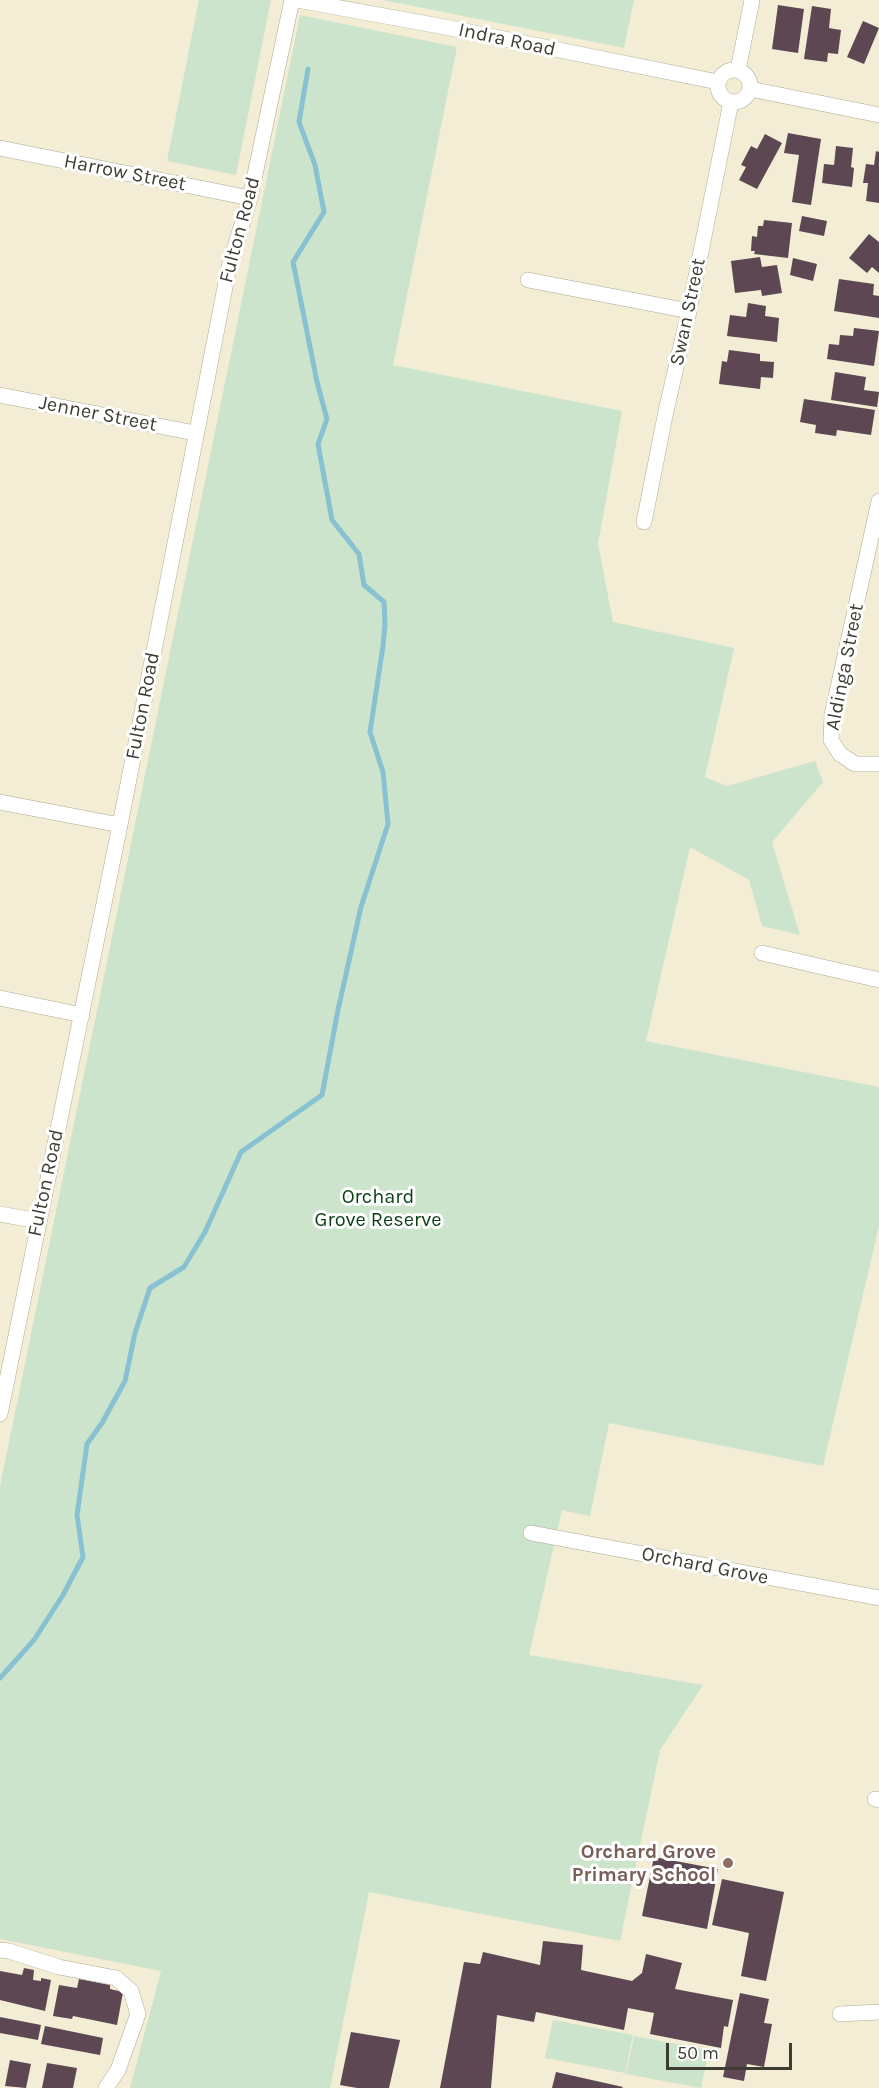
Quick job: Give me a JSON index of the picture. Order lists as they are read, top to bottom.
{
  "streets": {
    "street": [
      "Indra Road",
      "Harrow Street",
      "Fulton Road",
      "Swan Street",
      "Jenner Street",
      "Aldinga Street",
      "Orchard Grove"
    ]
  },
  "crossings": [
    ["Indra Road", "Swan Street"],
    ["Harrow Street", "Fulton Road"],
    ["Fulton Road", "Jenner Street"]
  ],
  "parks": ["Orchard Grove Reserve"],
  "places": ["Orchard Grove Primary School"],
  "scale_bar": "50 m"
}
